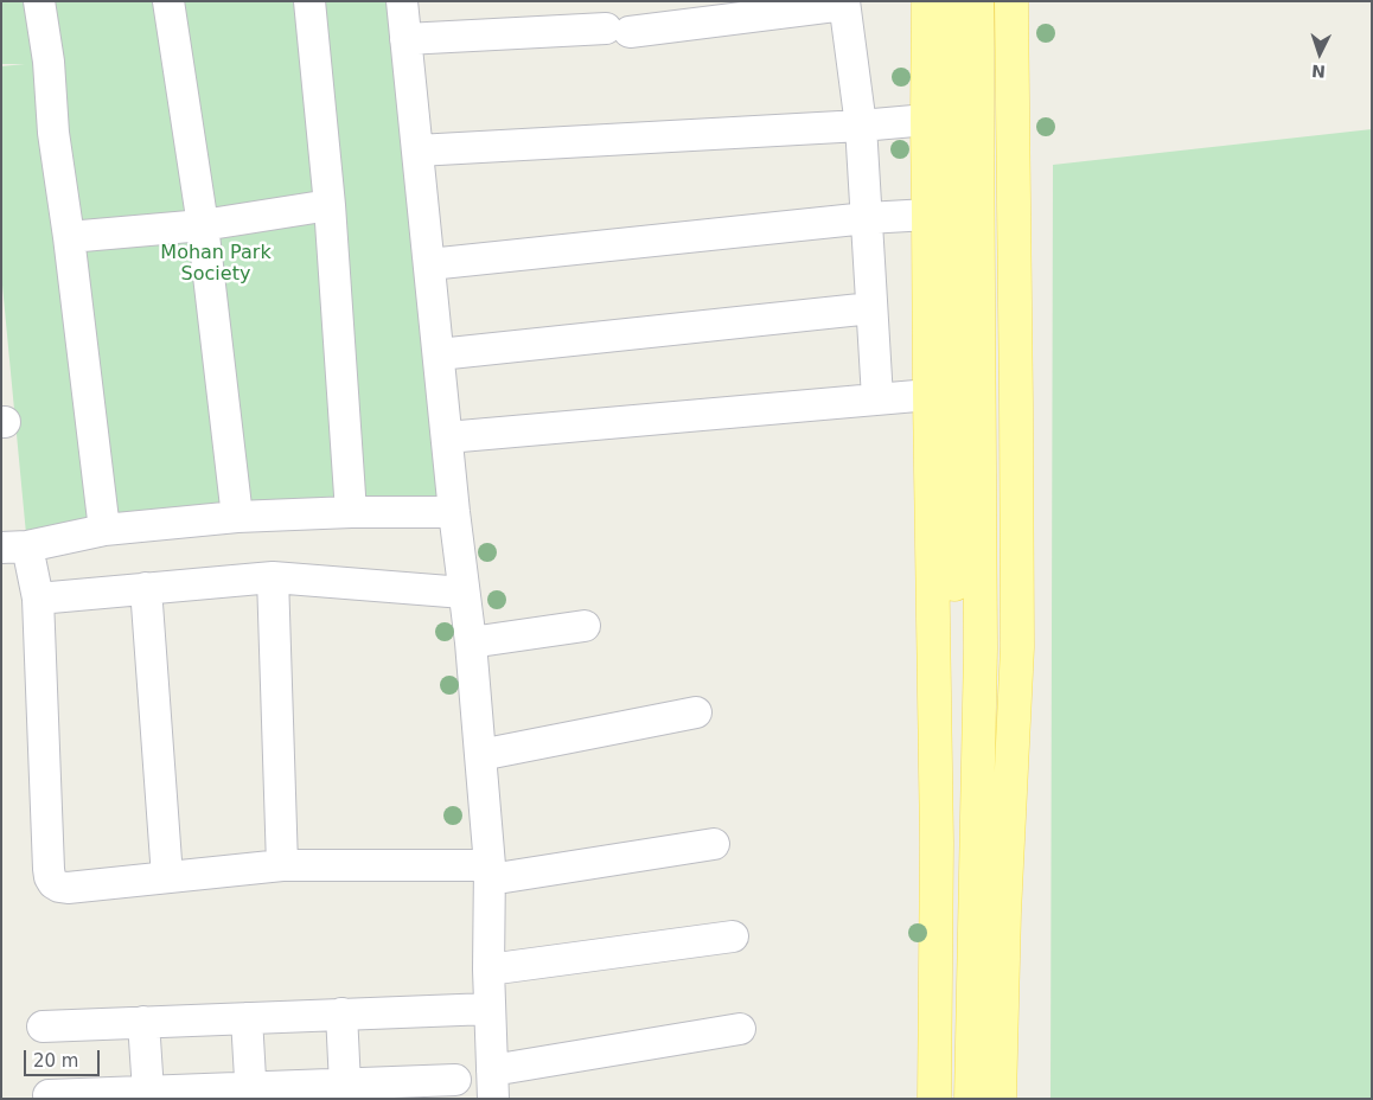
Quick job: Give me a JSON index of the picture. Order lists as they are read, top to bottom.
{
  "parks": ["Mohan Park Society"],
  "scale_bar": "20 m",
  "north": "bottom"
}
